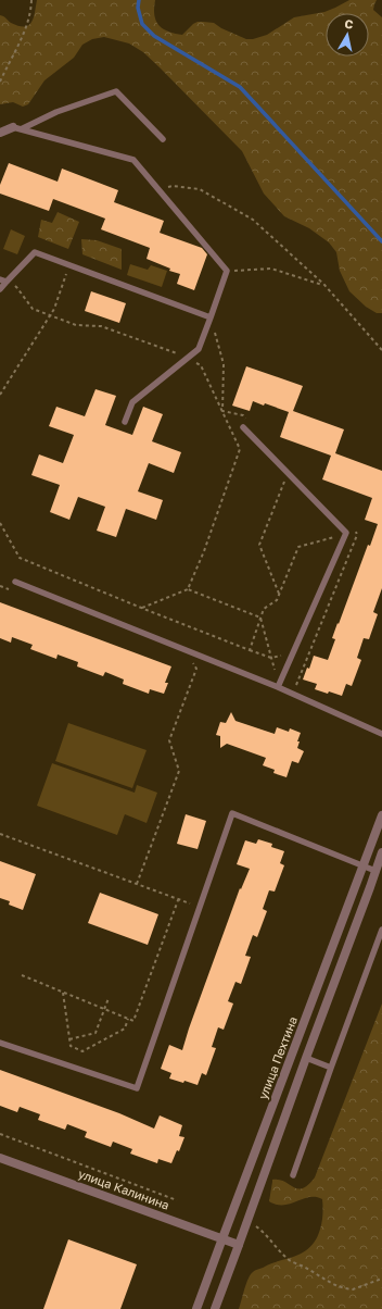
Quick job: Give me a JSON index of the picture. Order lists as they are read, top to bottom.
{
  "streets": {
    "street": ["улица Пехтина", "улица Калинина"]
  },
  "crossings": [
    ["улица Пехтина", "улица Калинина"]
  ],
  "north": "top"
}
